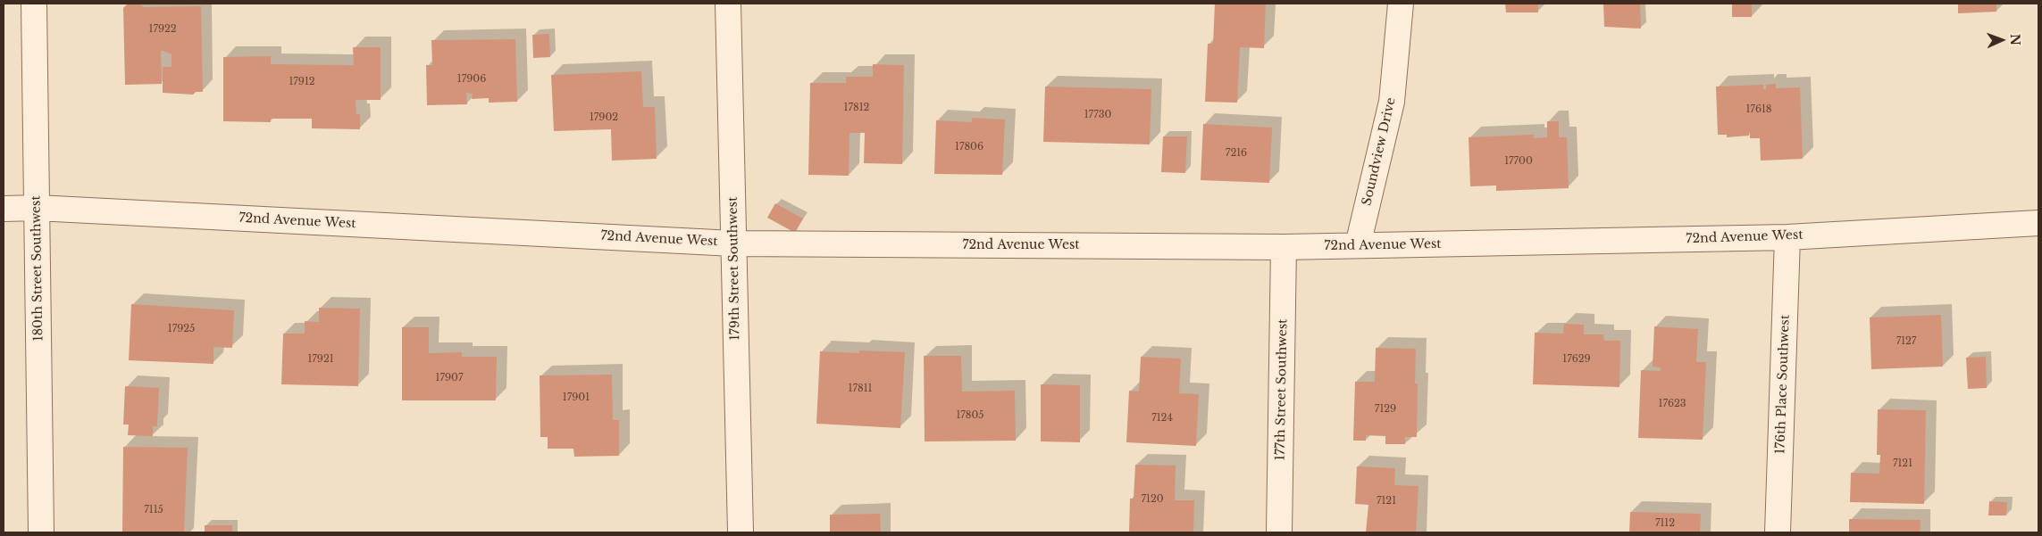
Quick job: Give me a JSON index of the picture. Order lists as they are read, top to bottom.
{
  "streets": {
    "street": [
      "Soundview Drive",
      "72nd Avenue West",
      "180th Street Southwest",
      "179th Street Southwest",
      "176th Place Southwest",
      "177th Street Southwest"
    ]
  },
  "crossings": [
    ["Soundview Drive", "72nd Avenue West"],
    ["72nd Avenue West", "180th Street Southwest"],
    ["72nd Avenue West", "179th Street Southwest"],
    ["72nd Avenue West", "176th Place Southwest"],
    ["72nd Avenue West", "177th Street Southwest"]
  ],
  "house_numbers": [
    "17922",
    "17906",
    "17912",
    "17812",
    "17618",
    "17730",
    "17902",
    "17806",
    "7216",
    "17700",
    "17925",
    "7127",
    "17921",
    "17629",
    "17907",
    "17811",
    "17901",
    "17623",
    "7129",
    "17805",
    "7124",
    "7121",
    "7120",
    "7121",
    "7115",
    "7112"
  ],
  "north": "right"
}
